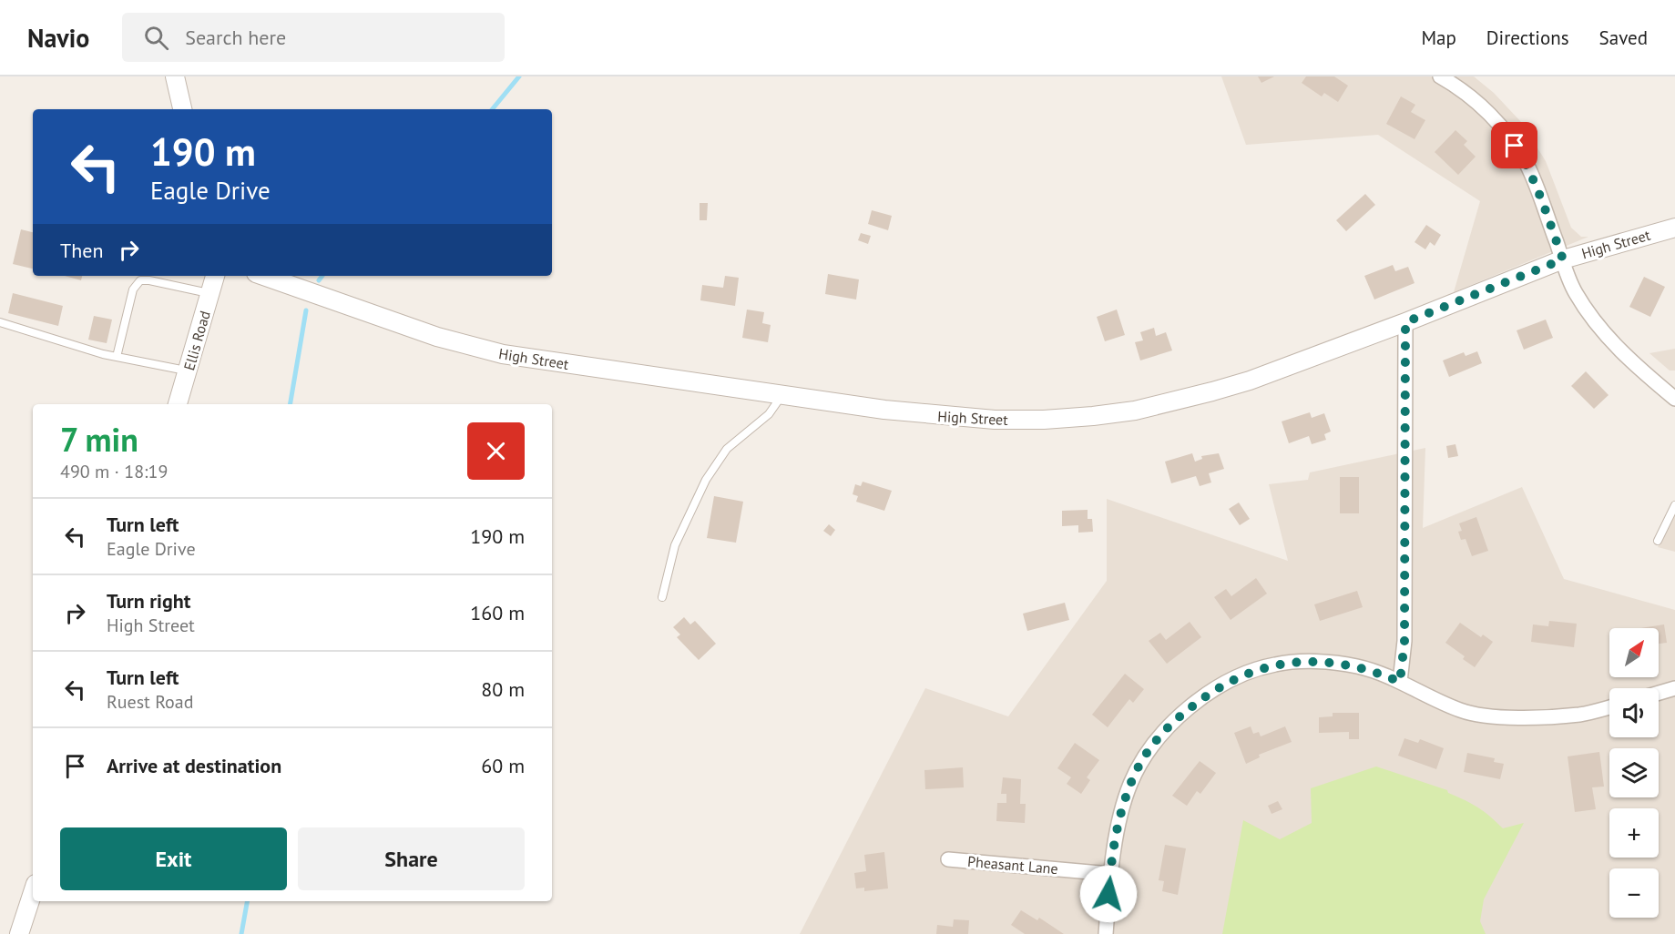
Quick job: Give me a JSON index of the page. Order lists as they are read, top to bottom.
{
  "streets": {
    "street": ["High Street", "Ellis Road", "Pheasant Lane"]
  },
  "north": "top right",
  "page": {
    "header": "Navio",
    "search": "Search here",
    "nav": ["Map", "Directions", "Saved"],
    "turn": ["190 m", "Eagle Drive"],
    "then": "Then",
    "heading": ["7 min", "490 m · 18:19"],
    "list": [
      {
        "name": "Turn left",
        "note": "Eagle Drive",
        "value": "190 m"
      },
      {
        "name": "Turn right",
        "note": "High Street",
        "value": "160 m"
      },
      {
        "name": "Turn left",
        "note": "Ruest Road",
        "value": "80 m"
      },
      {
        "name": "Arrive at destination",
        "value": "60 m"
      }
    ],
    "map_buttons": ["+", "−"],
    "buttons": ["Exit", "Share"]
  }
}
